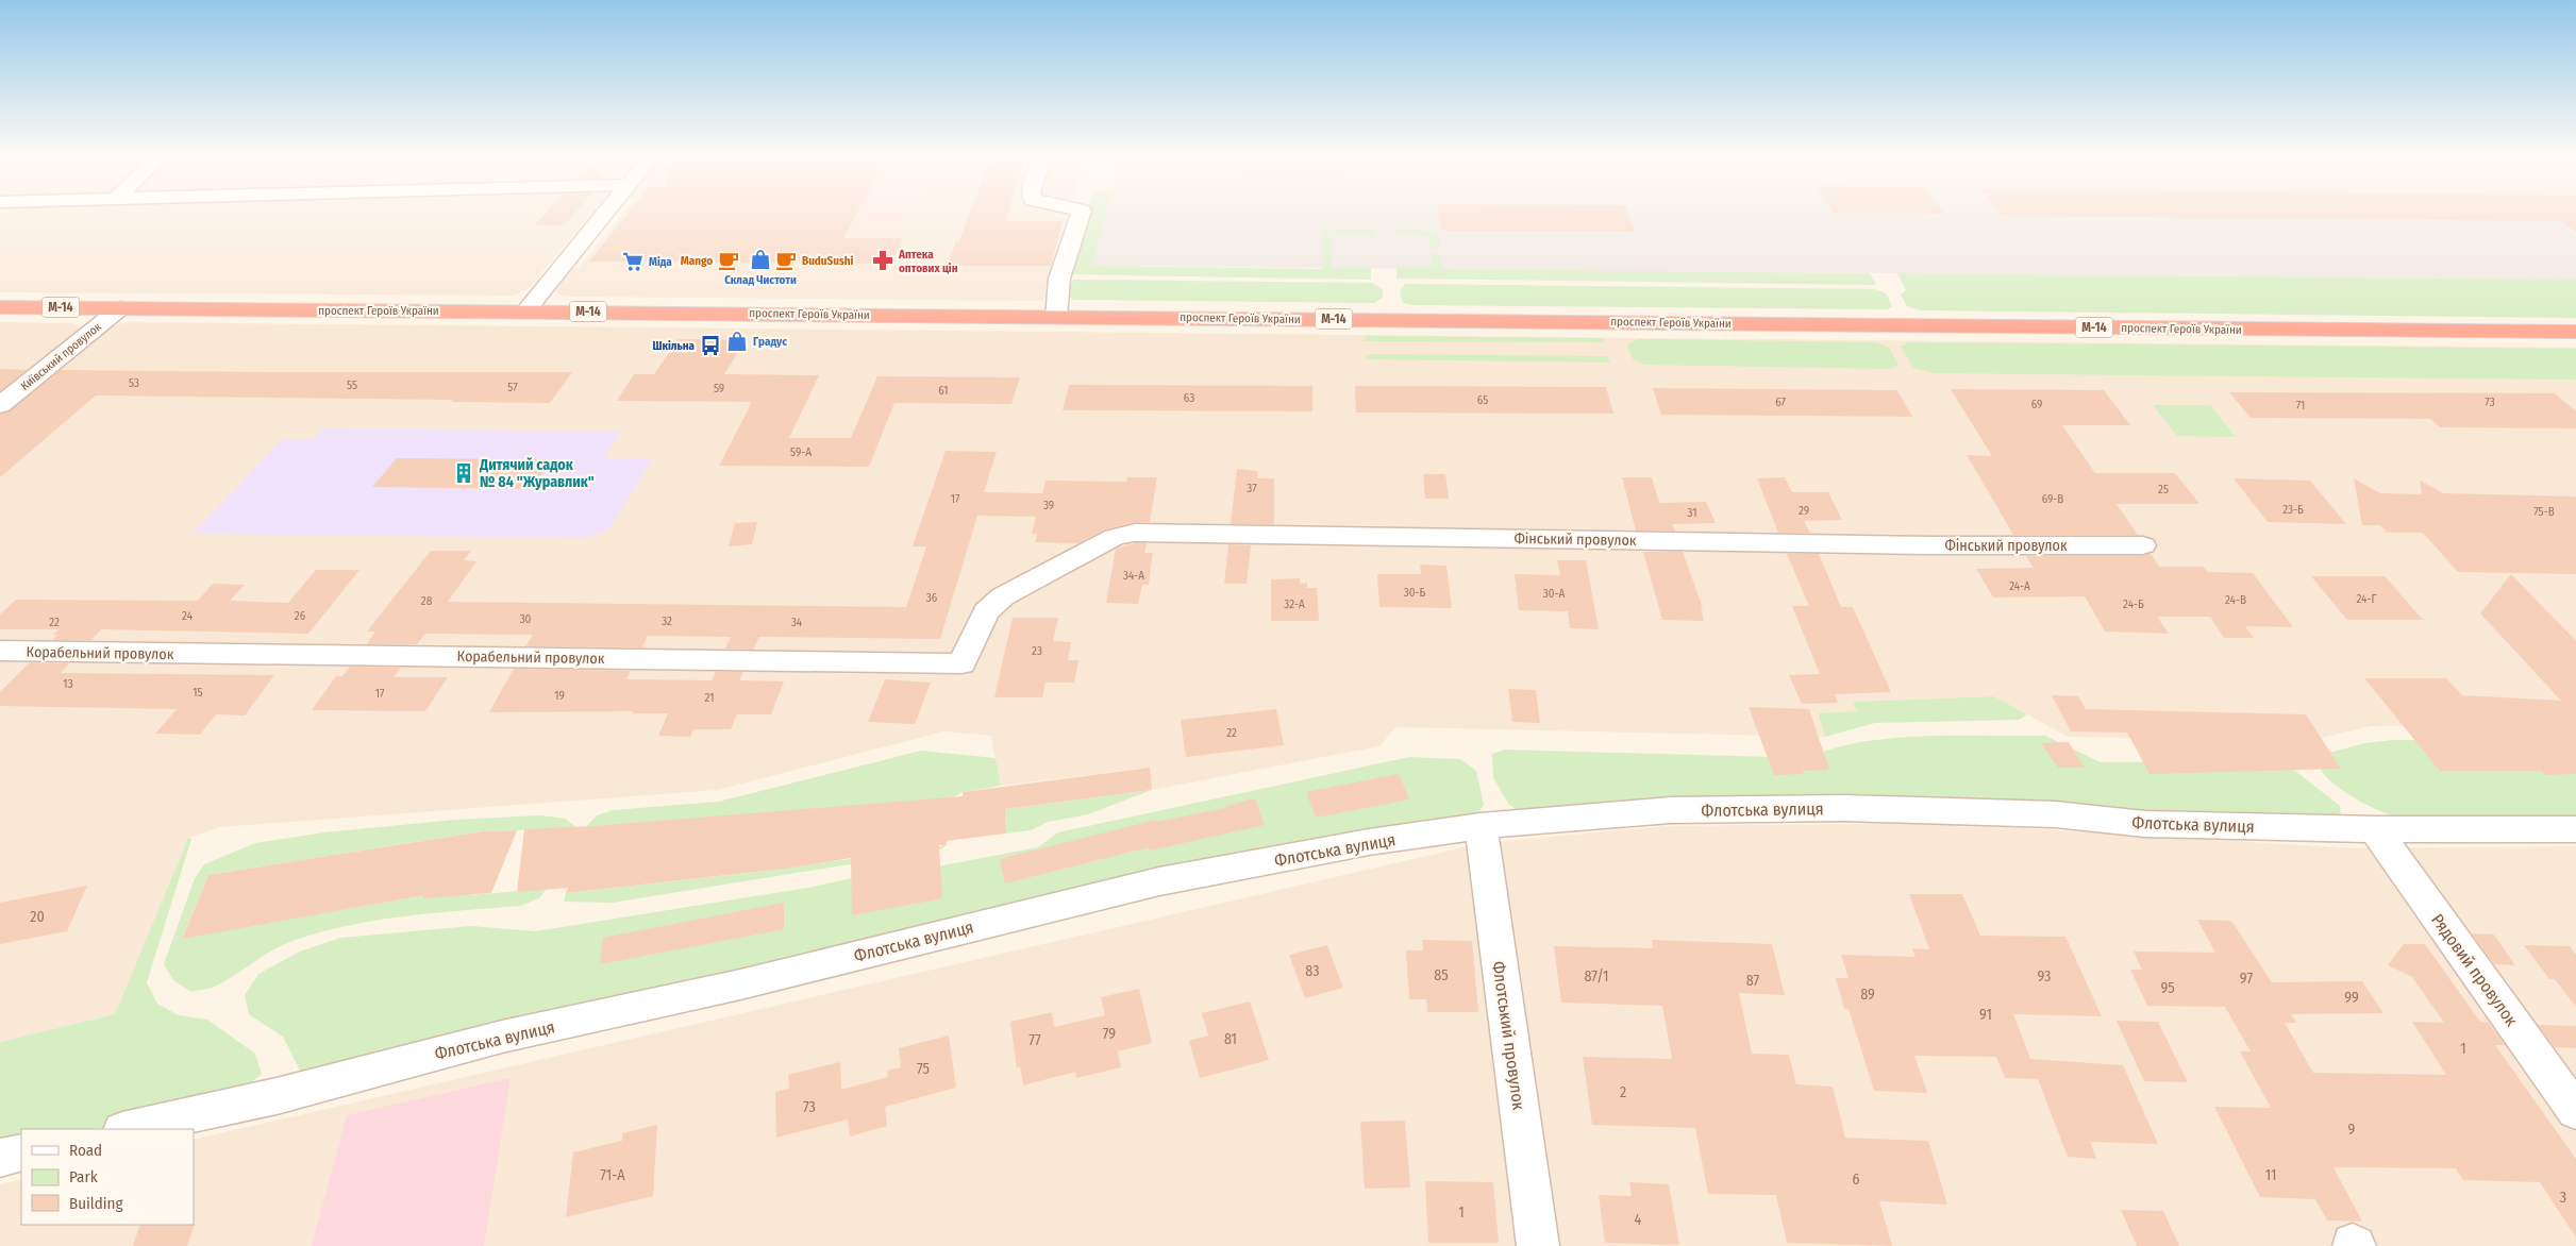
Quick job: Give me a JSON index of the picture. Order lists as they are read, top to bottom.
{
  "streets": {
    "highway": ["М-14", "проспект Героїв України"],
    "street": [
      "Київський провулок",
      "Фінський провулок",
      "Корабельний провулок",
      "Флотська вулиця",
      "Рядовий провулок",
      "Флотський провулок"
    ]
  },
  "crossings": [
    ["проспект Героїв України", "Київський провулок"],
    ["Фінський провулок", "Корабельний провулок"],
    ["Флотська вулиця", "Рядовий провулок"],
    ["Флотська вулиця", "Флотський провулок"]
  ],
  "places": {
    "shop": ["Склад Чистоти", "Градус"],
    "cafe": ["Mango", "BuduSushi"],
    "pharmacy": ["Аптека оптових цін"],
    "supermarket": ["Міда"],
    "bus stop": ["Шкільна"],
    "building": ["Дитячий садок № 84 \"Журавлик\""]
  },
  "house_numbers": [
    "53",
    "55",
    "57",
    "59",
    "61",
    "63",
    "65",
    "67",
    "73",
    "69",
    "71",
    "59-А",
    "37",
    "25",
    "17",
    "69-В",
    "39",
    "23-Б",
    "29",
    "75-В",
    "31",
    "34-А",
    "24-А",
    "30-Б",
    "30-А",
    "36",
    "24-Г",
    "24-В",
    "28",
    "32-А",
    "24-Б",
    "24",
    "26",
    "30",
    "32",
    "22",
    "34",
    "23",
    "13",
    "15",
    "17",
    "19",
    "21",
    "22",
    "20",
    "83",
    "85",
    "87/1",
    "93",
    "97",
    "87",
    "95",
    "89",
    "99",
    "91",
    "79",
    "81",
    "77",
    "1",
    "75",
    "2",
    "73",
    "9",
    "71-А",
    "11",
    "6",
    "3",
    "1",
    "4"
  ],
  "legend": ["Road", "Park", "Building"]
}
